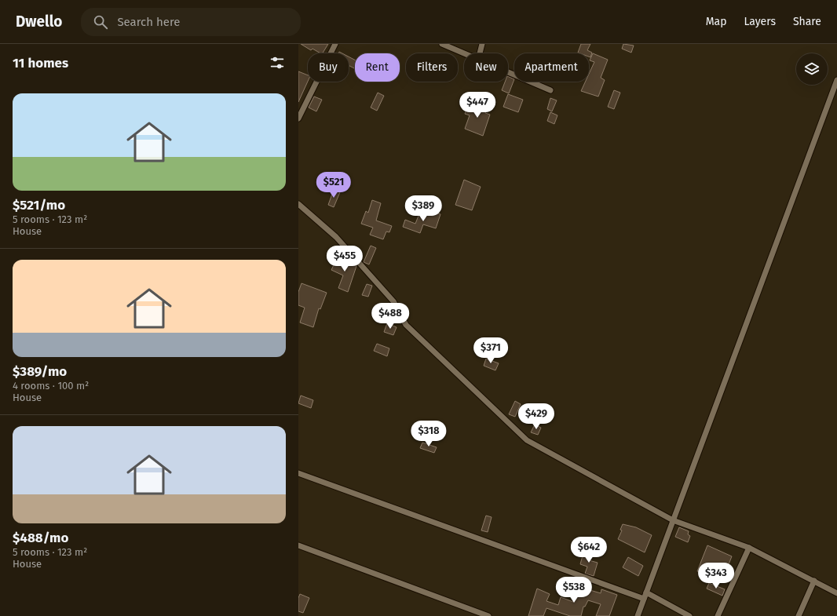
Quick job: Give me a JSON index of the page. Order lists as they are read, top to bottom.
{
  "page": {
    "header": "Dwello",
    "search": "Search here",
    "nav": ["Map", "Layers", "Share"],
    "heading": "11 homes",
    "chip": [
      "Buy",
      "Rent",
      "Filters",
      "New",
      "Apartment"
    ],
    "list": [
      {
        "name": "$521/mo",
        "note": "5 rooms · 123 m² · House"
      },
      {
        "name": "$389/mo",
        "note": "4 rooms · 100 m² · House"
      },
      {
        "name": "$488/mo",
        "note": "5 rooms · 123 m² · House"
      }
    ],
    "price": [
      "$447",
      "$521",
      "$389",
      "$455",
      "$488",
      "$371",
      "$429",
      "$318",
      "$642",
      "$343",
      "$538"
    ]
  }
}
